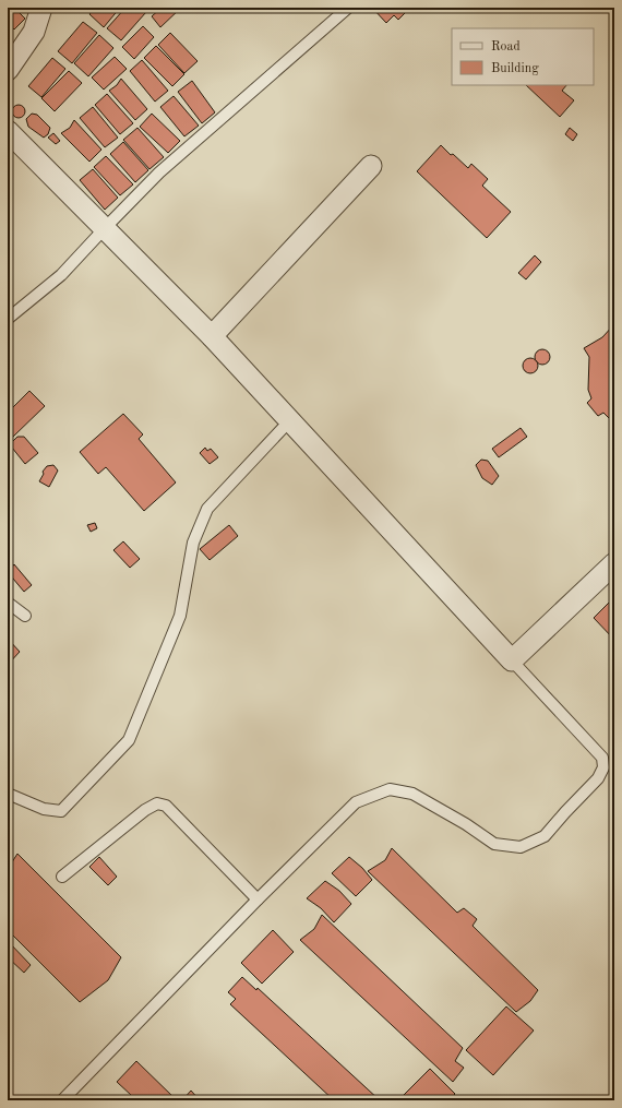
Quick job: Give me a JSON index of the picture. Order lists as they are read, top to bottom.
{
  "legend": ["Road", "Building"]
}
